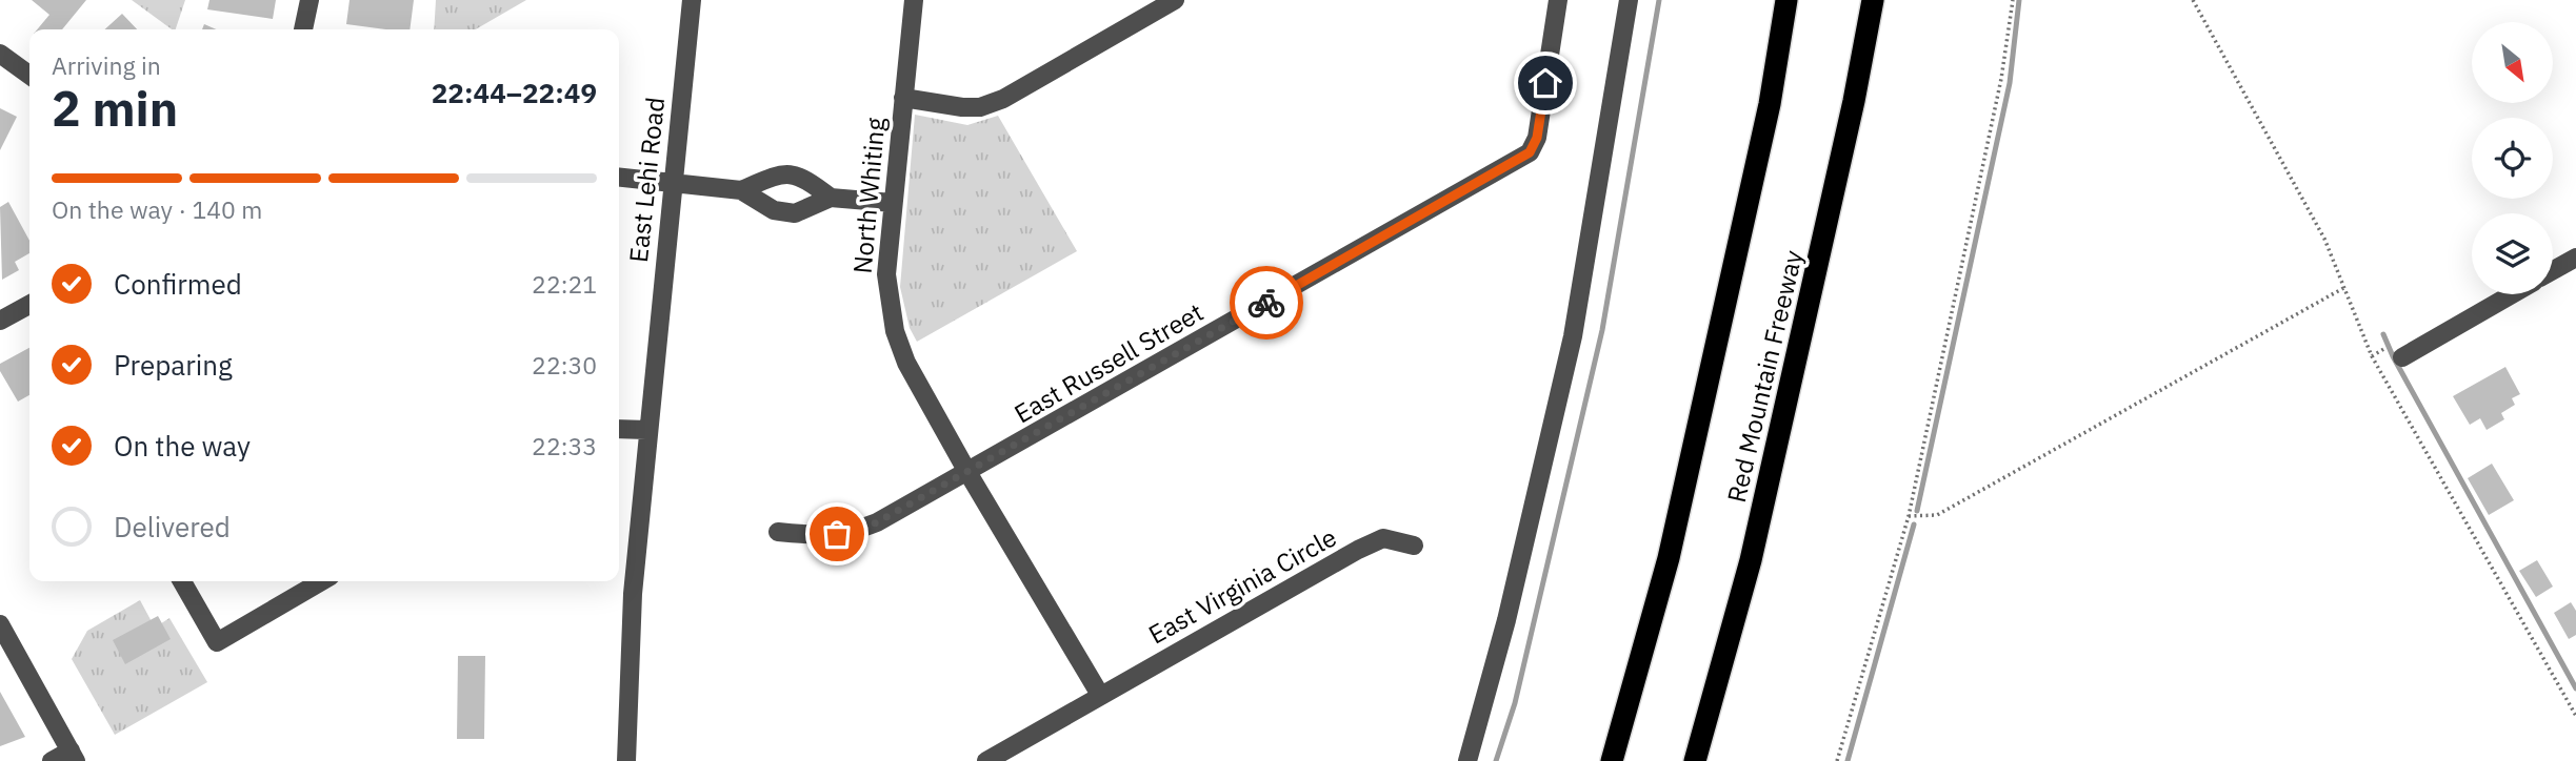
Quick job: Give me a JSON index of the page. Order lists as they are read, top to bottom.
{
  "streets": {
    "highway": ["Red Mountain Freeway"],
    "street": [
      "East Lehi Road",
      "North Whiting",
      "East Russell Street",
      "East Virginia Circle"
    ]
  },
  "crossings": [
    ["North Whiting", "East Russell Street"],
    ["North Whiting", "East Virginia Circle"]
  ],
  "north": "bottom right",
  "page": {
    "heading": ["2 min", "Arriving in", "22:44–22:49"],
    "bar": "On the way · 140 m",
    "list": [
      ["Confirmed", "22:21"],
      ["Preparing", "22:30"],
      ["On the way", "22:33"],
      "Delivered"
    ]
  }
}
